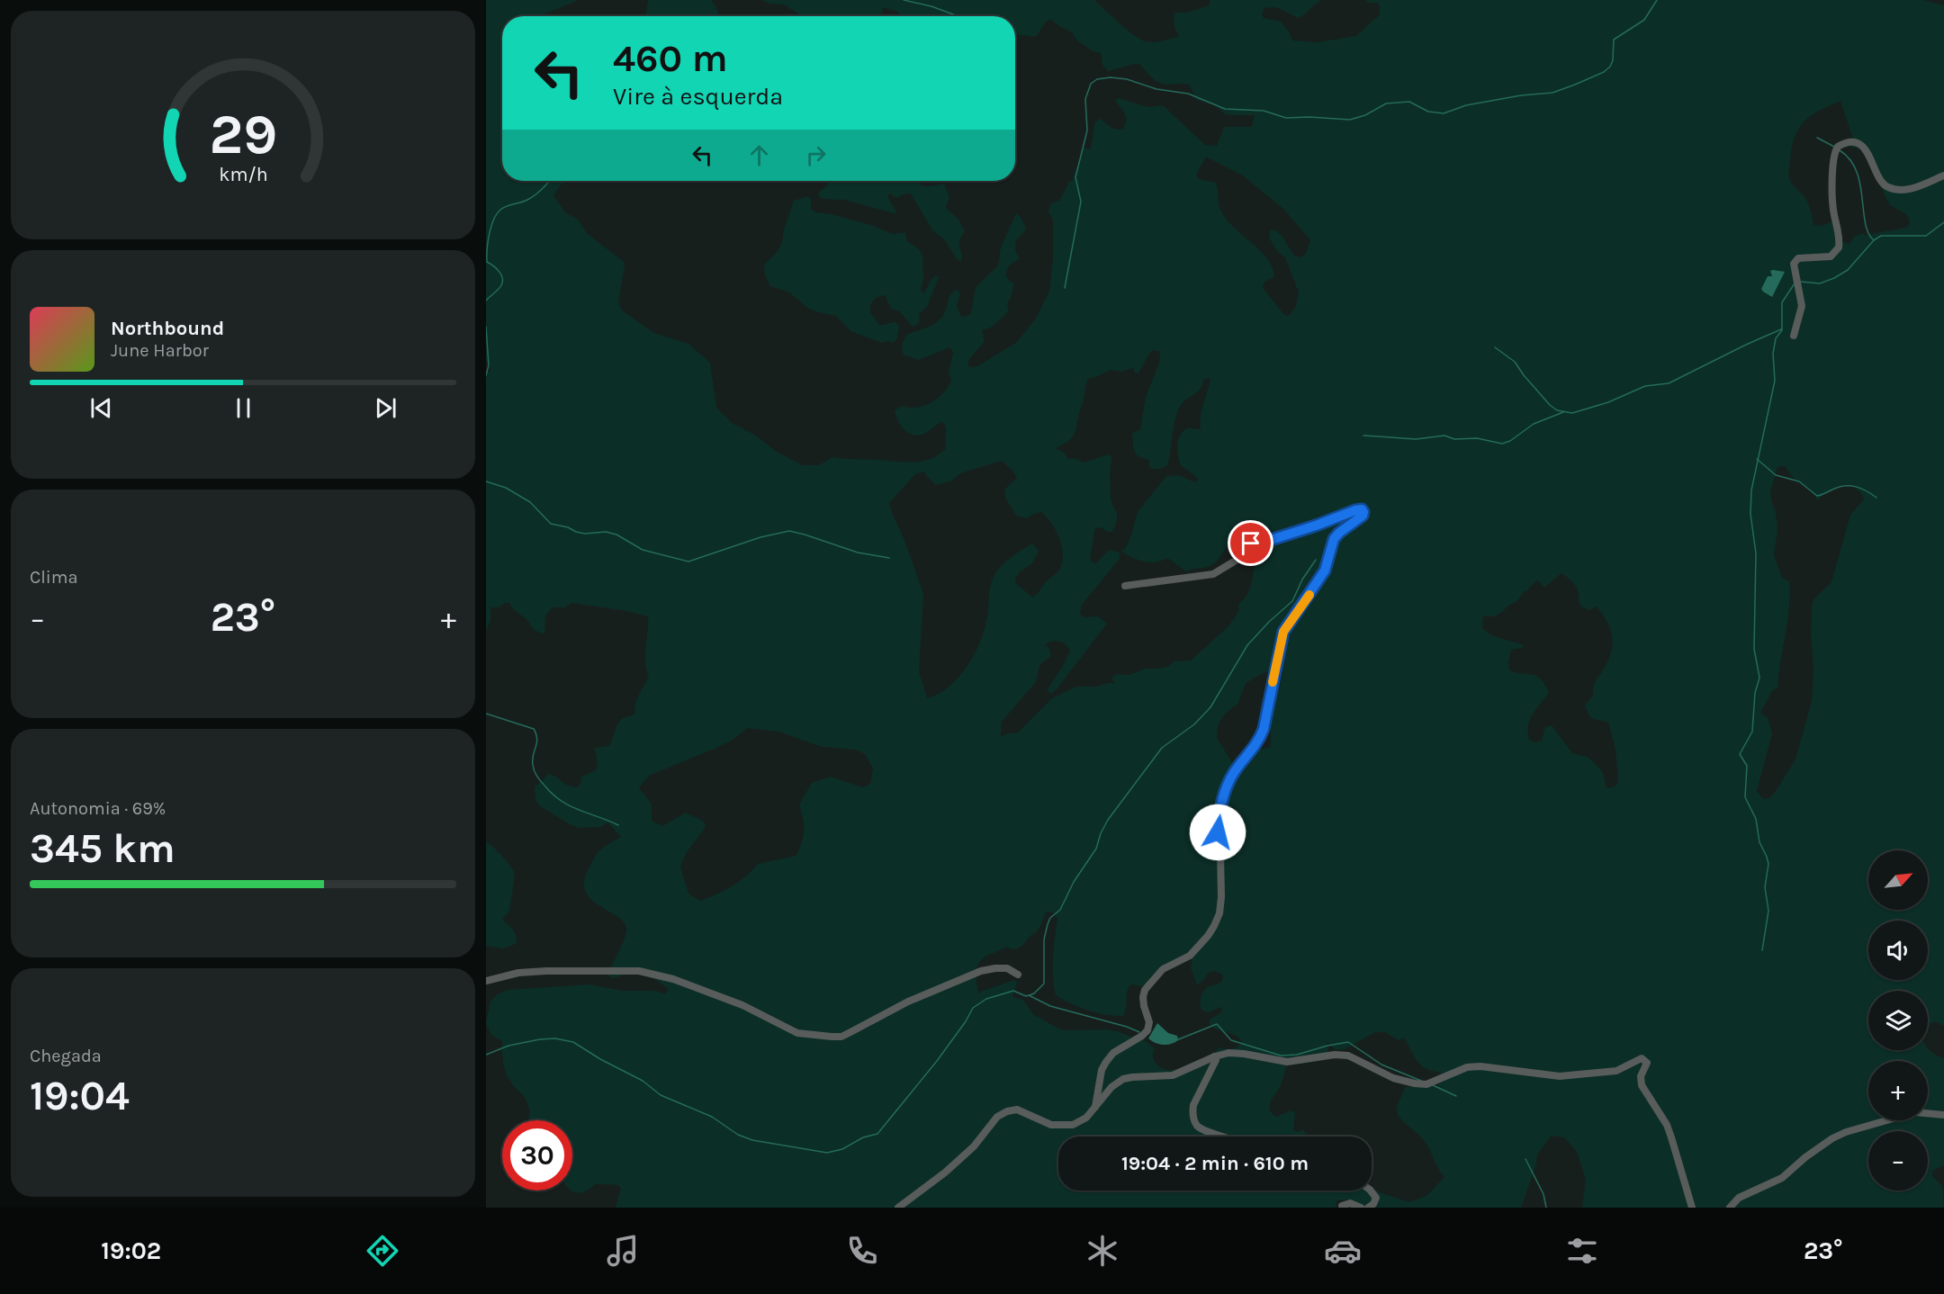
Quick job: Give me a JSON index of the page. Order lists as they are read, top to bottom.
{
  "north": "top right",
  "page": {
    "turn": ["460 m", "Vire à esquerda"],
    "song": ["Northbound", "June Harbor"],
    "tile": [
      "Clima",
      ["Autonomia · 69%", "345 km"],
      ["Chegada", "19:04"]
    ],
    "heat": ["−", "23°", "+"],
    "map_buttons": ["+", "−"],
    "limit": "30",
    "trip": "19:04 · 2 min · 610 m",
    "tabs": ["19:02", "23°"],
    "gauge": ["29", "km/h"]
  }
}
